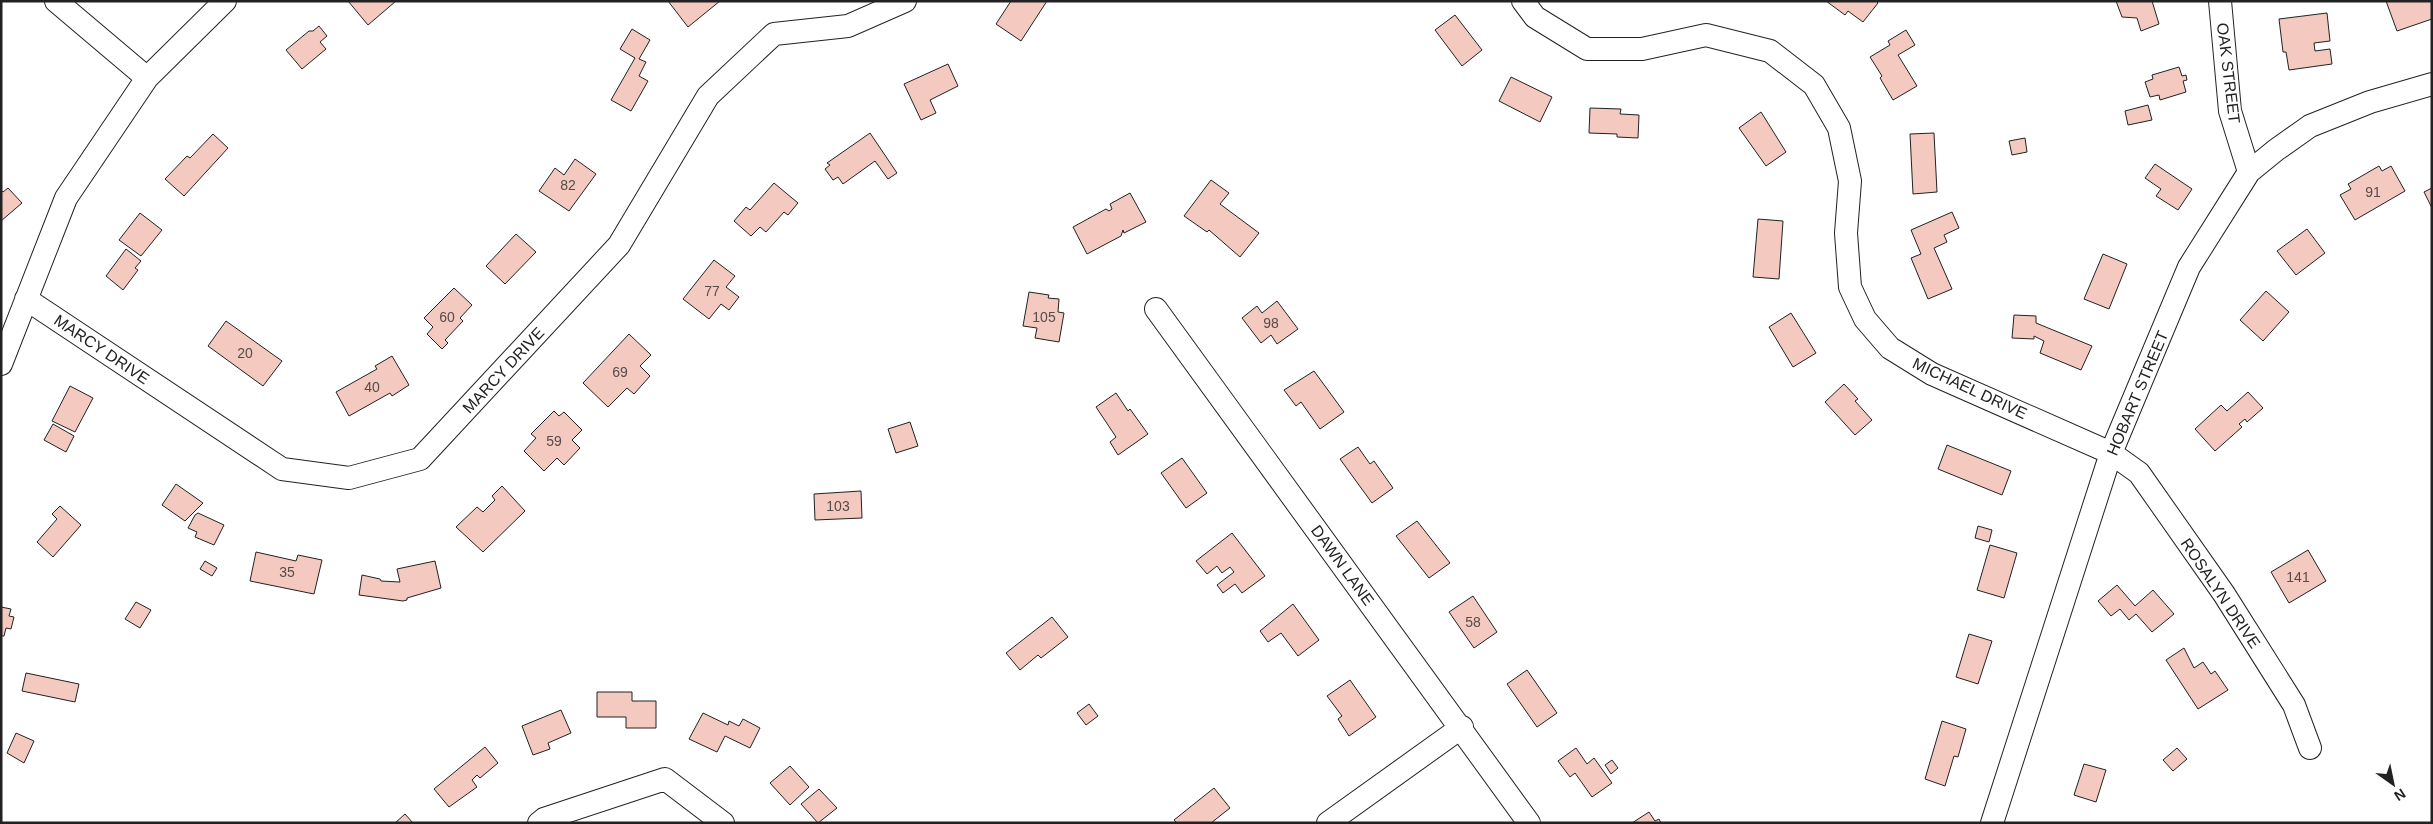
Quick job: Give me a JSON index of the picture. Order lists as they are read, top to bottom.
{
  "streets": {
    "street": [
      "OAK STREET",
      "MARCY DRIVE",
      "MICHAEL DRIVE",
      "HOBART STREET",
      "DAWN LANE",
      "ROSALYN DRIVE"
    ]
  },
  "crossings": [
    ["OAK STREET", "HOBART STREET"],
    ["MICHAEL DRIVE", "HOBART STREET"],
    ["MICHAEL DRIVE", "ROSALYN DRIVE"],
    ["HOBART STREET", "ROSALYN DRIVE"]
  ],
  "house_numbers": [
    "82",
    "91",
    "77",
    "60",
    "105",
    "98",
    "20",
    "69",
    "40",
    "59",
    "103",
    "35",
    "141",
    "58"
  ],
  "north": "bottom right"
}
